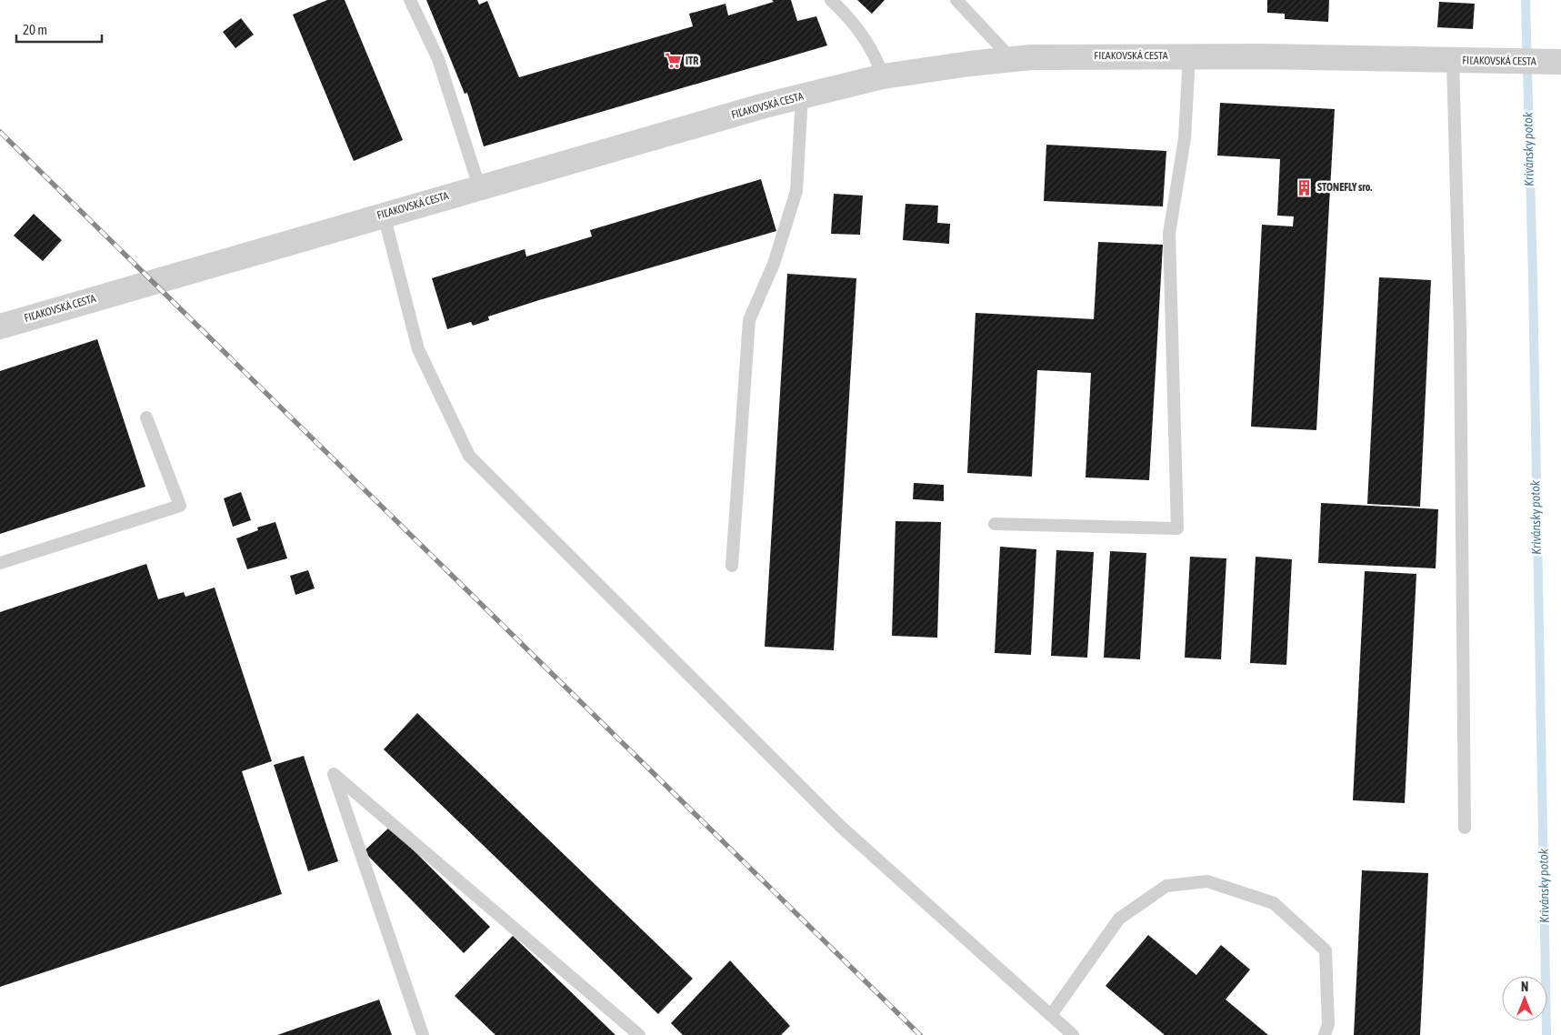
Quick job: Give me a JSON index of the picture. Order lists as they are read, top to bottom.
{
  "streets": {
    "street": ["FIĽAKOVSKÁ CESTA"]
  },
  "water": ["Krivánsky potok"],
  "places": {
    "supermarket": ["ITR"],
    "building": ["STONEFLY sro."]
  },
  "scale_bar": "20 m",
  "north": "top"
}
